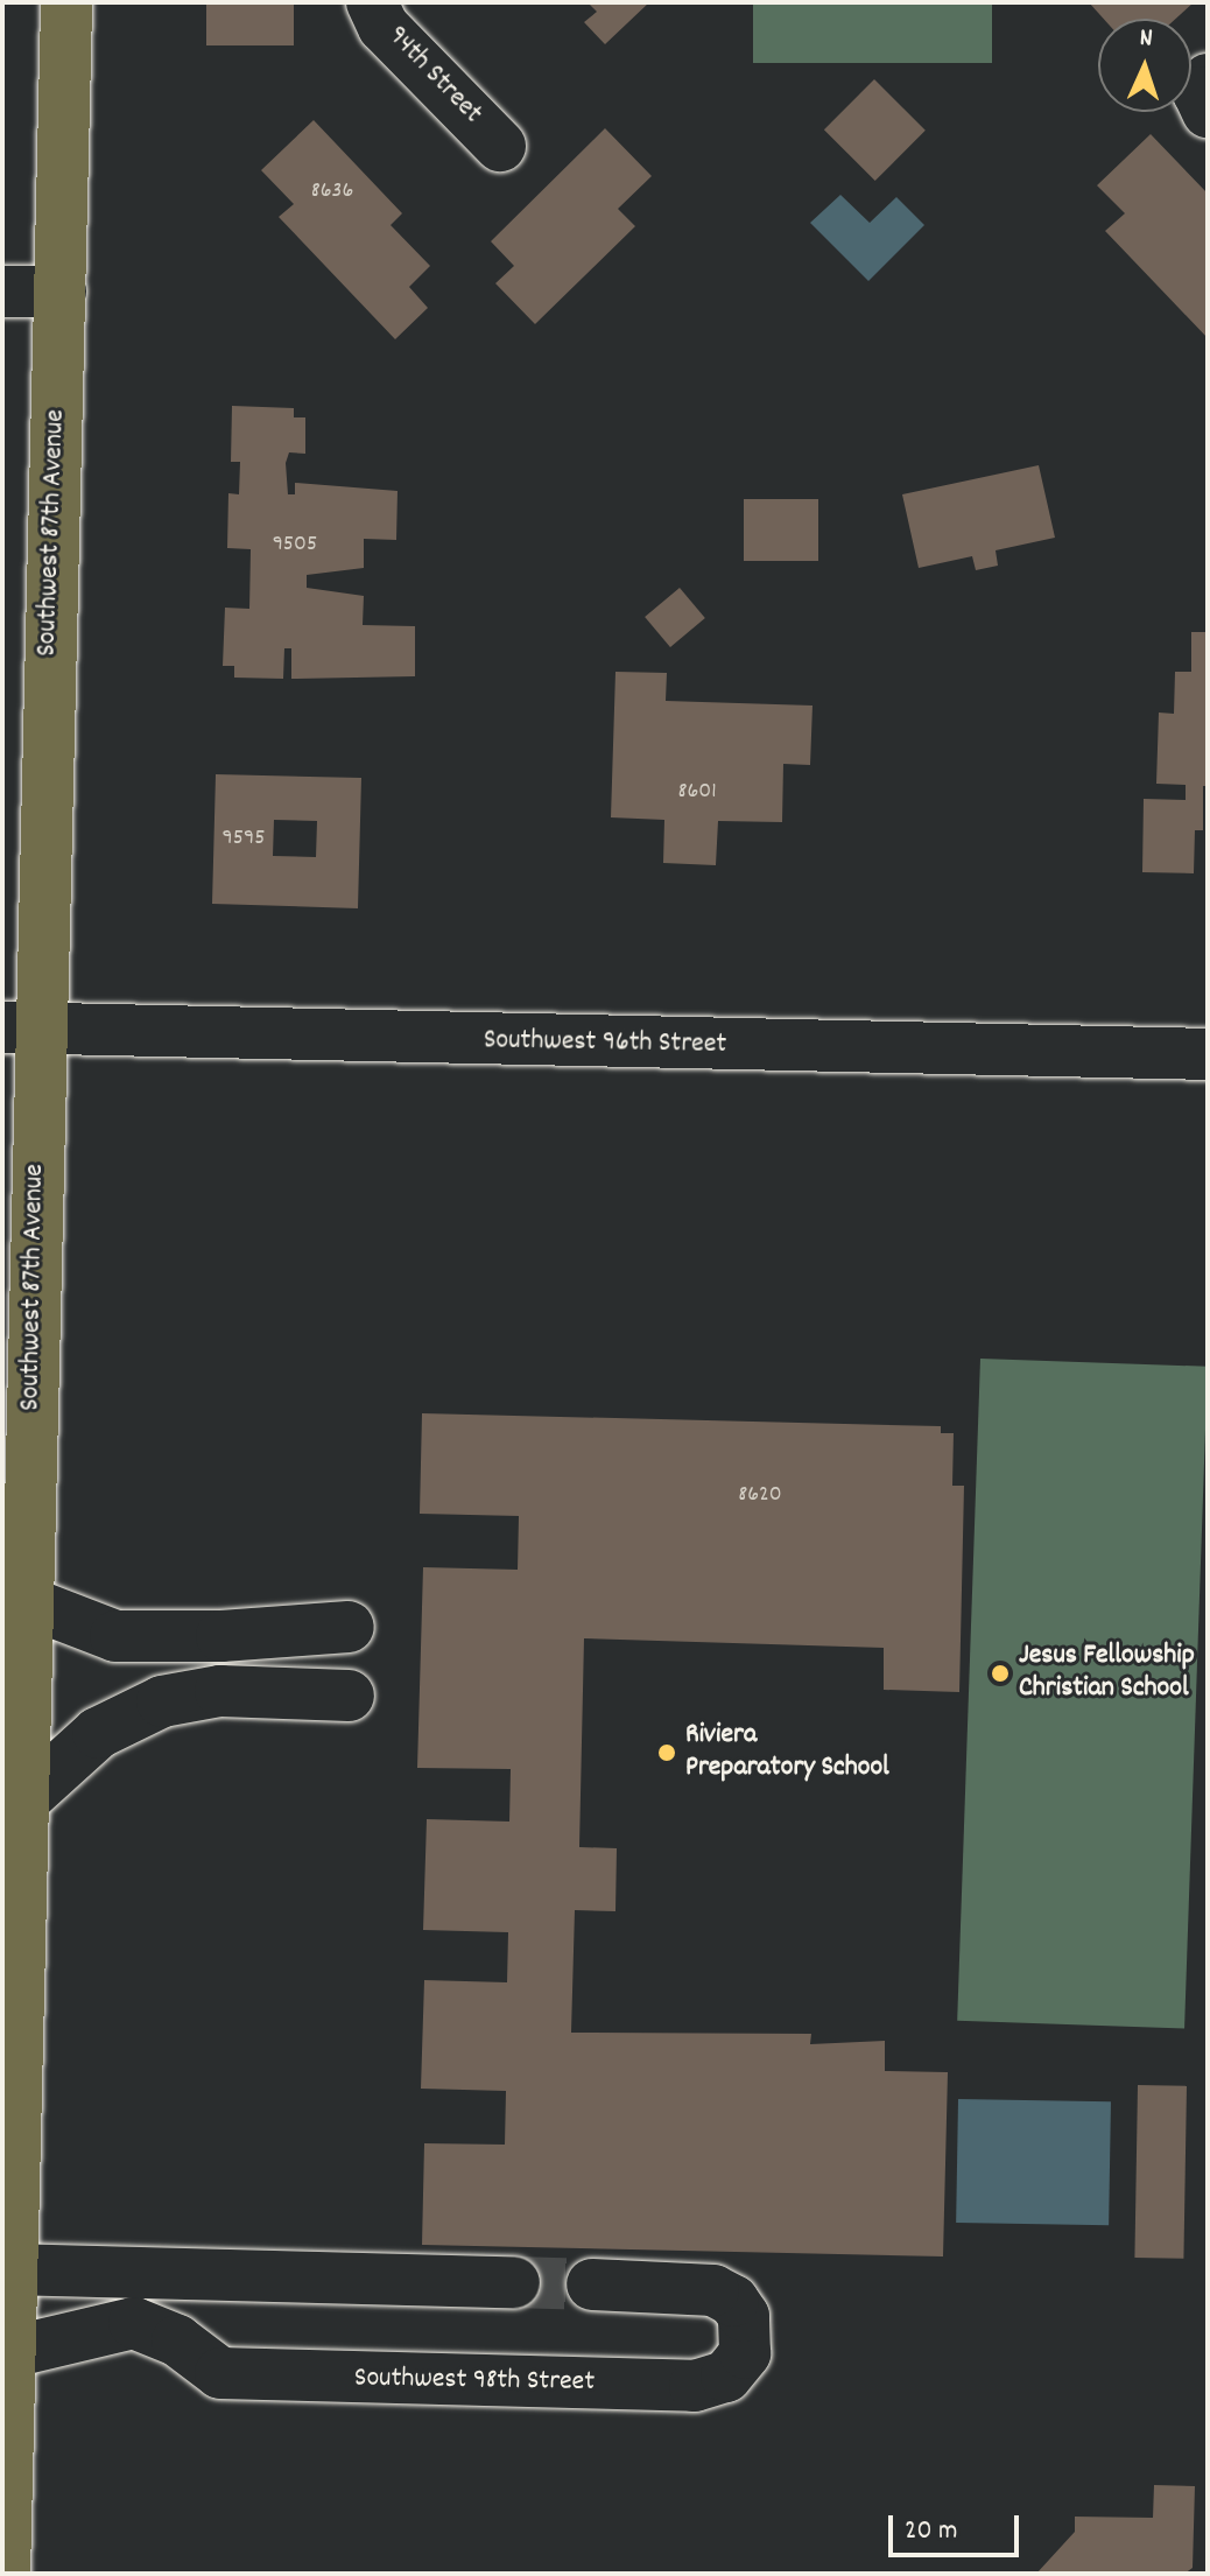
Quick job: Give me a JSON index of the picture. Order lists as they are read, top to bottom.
{
  "streets": {
    "main road": ["Southwest 87th Avenue"],
    "street": ["94th Street", "Southwest 96th Street", "Southwest 98th Street"]
  },
  "crossings": [
    ["Southwest 87th Avenue", "Southwest 96th Street"],
    ["Southwest 87th Avenue", "Southwest 98th Street"]
  ],
  "places": ["Jesus Fellowship Christian School", "Riviera Preparatory School"],
  "house_numbers": [
    "8636",
    "9505",
    "8601",
    "9595",
    "8620"
  ],
  "scale_bar": "20 m",
  "north": "top"
}
